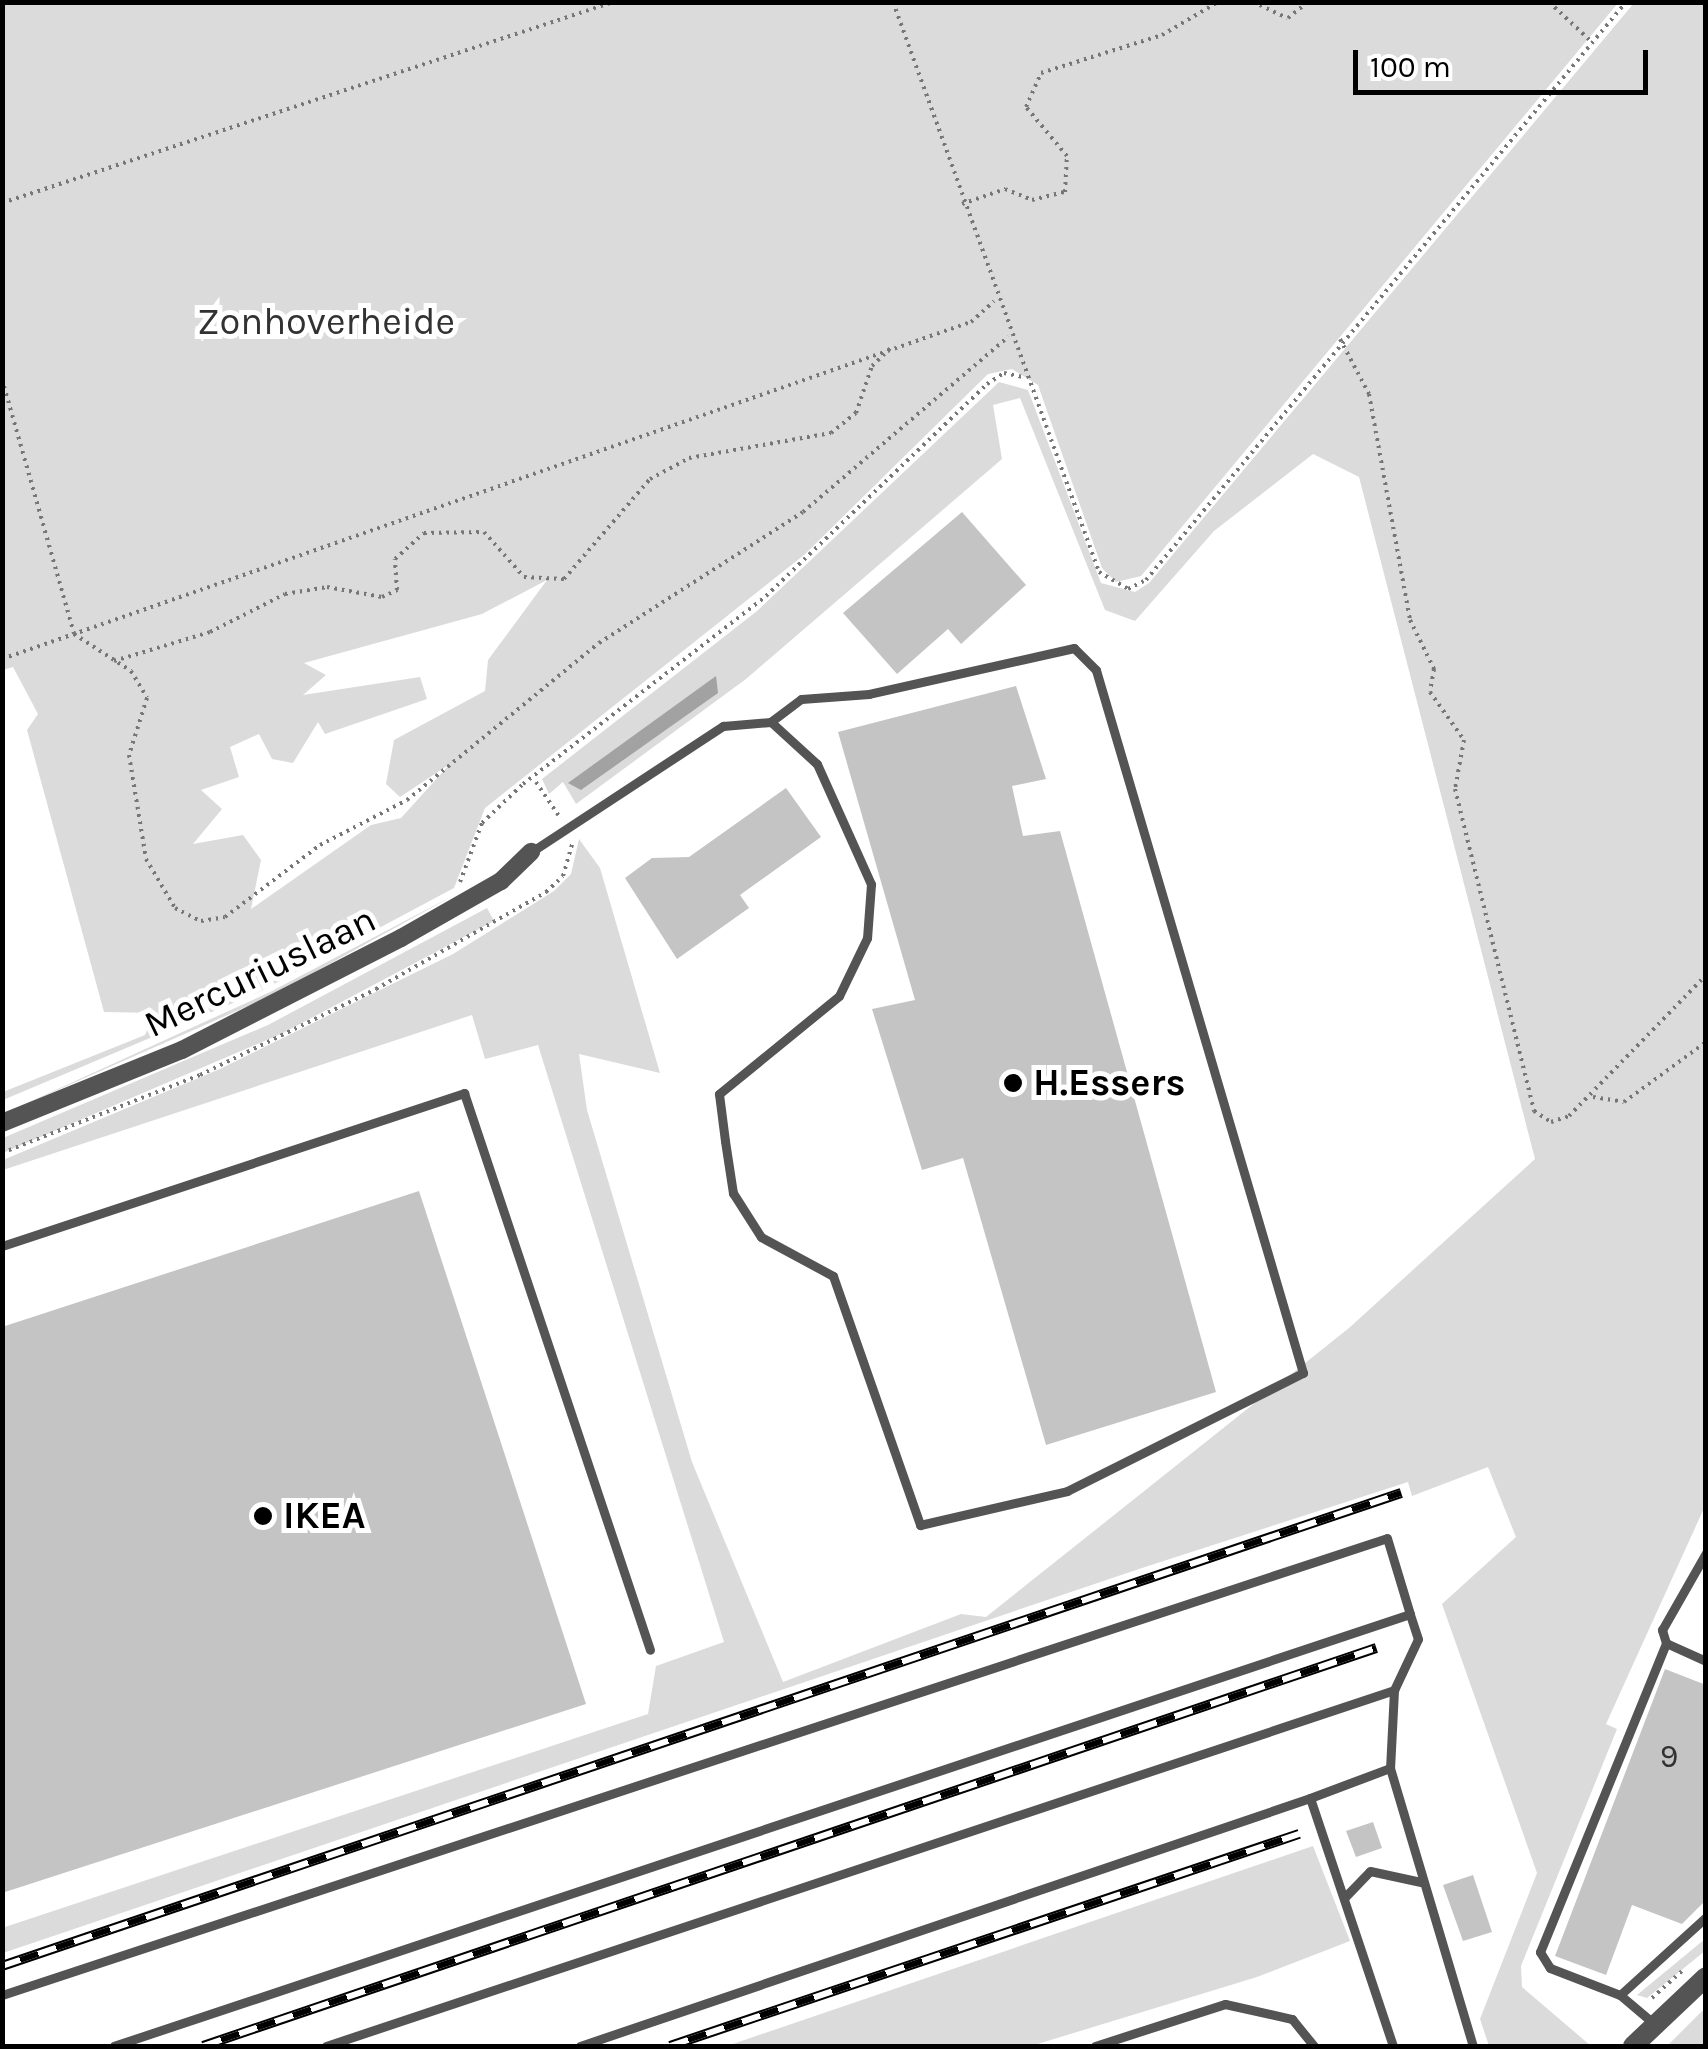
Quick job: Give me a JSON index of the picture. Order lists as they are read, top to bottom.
{
  "streets": {
    "street": ["Mercuriuslaan"]
  },
  "parks": ["Zonhoverheide"],
  "places": ["H.Essers", "IKEA"],
  "house_numbers": ["9"],
  "scale_bar": "100 m"
}
